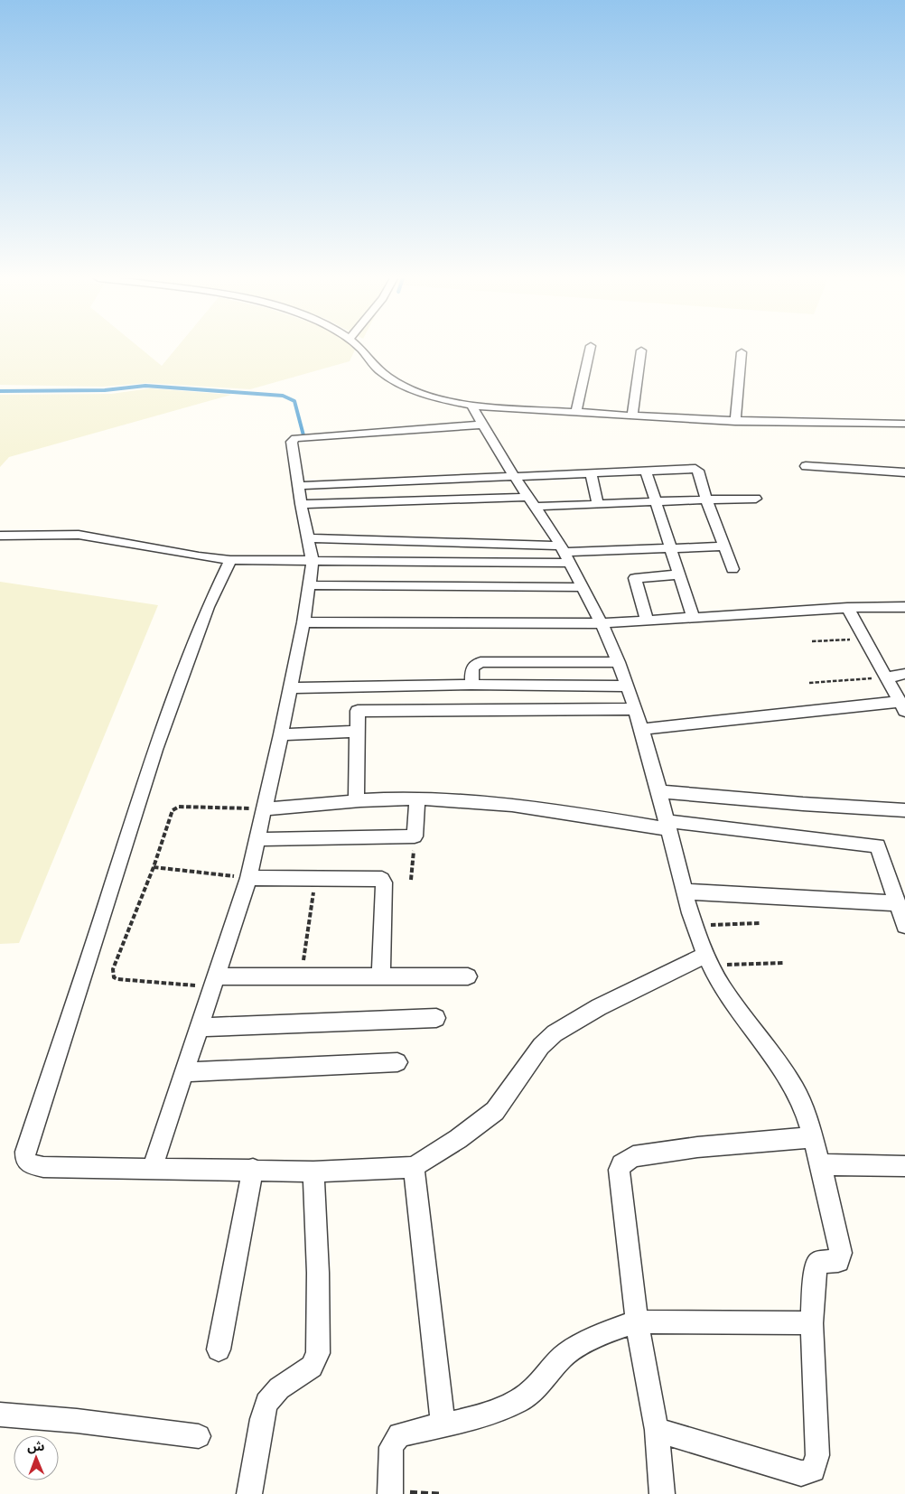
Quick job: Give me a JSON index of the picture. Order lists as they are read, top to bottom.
{
  "north": "top"
}
